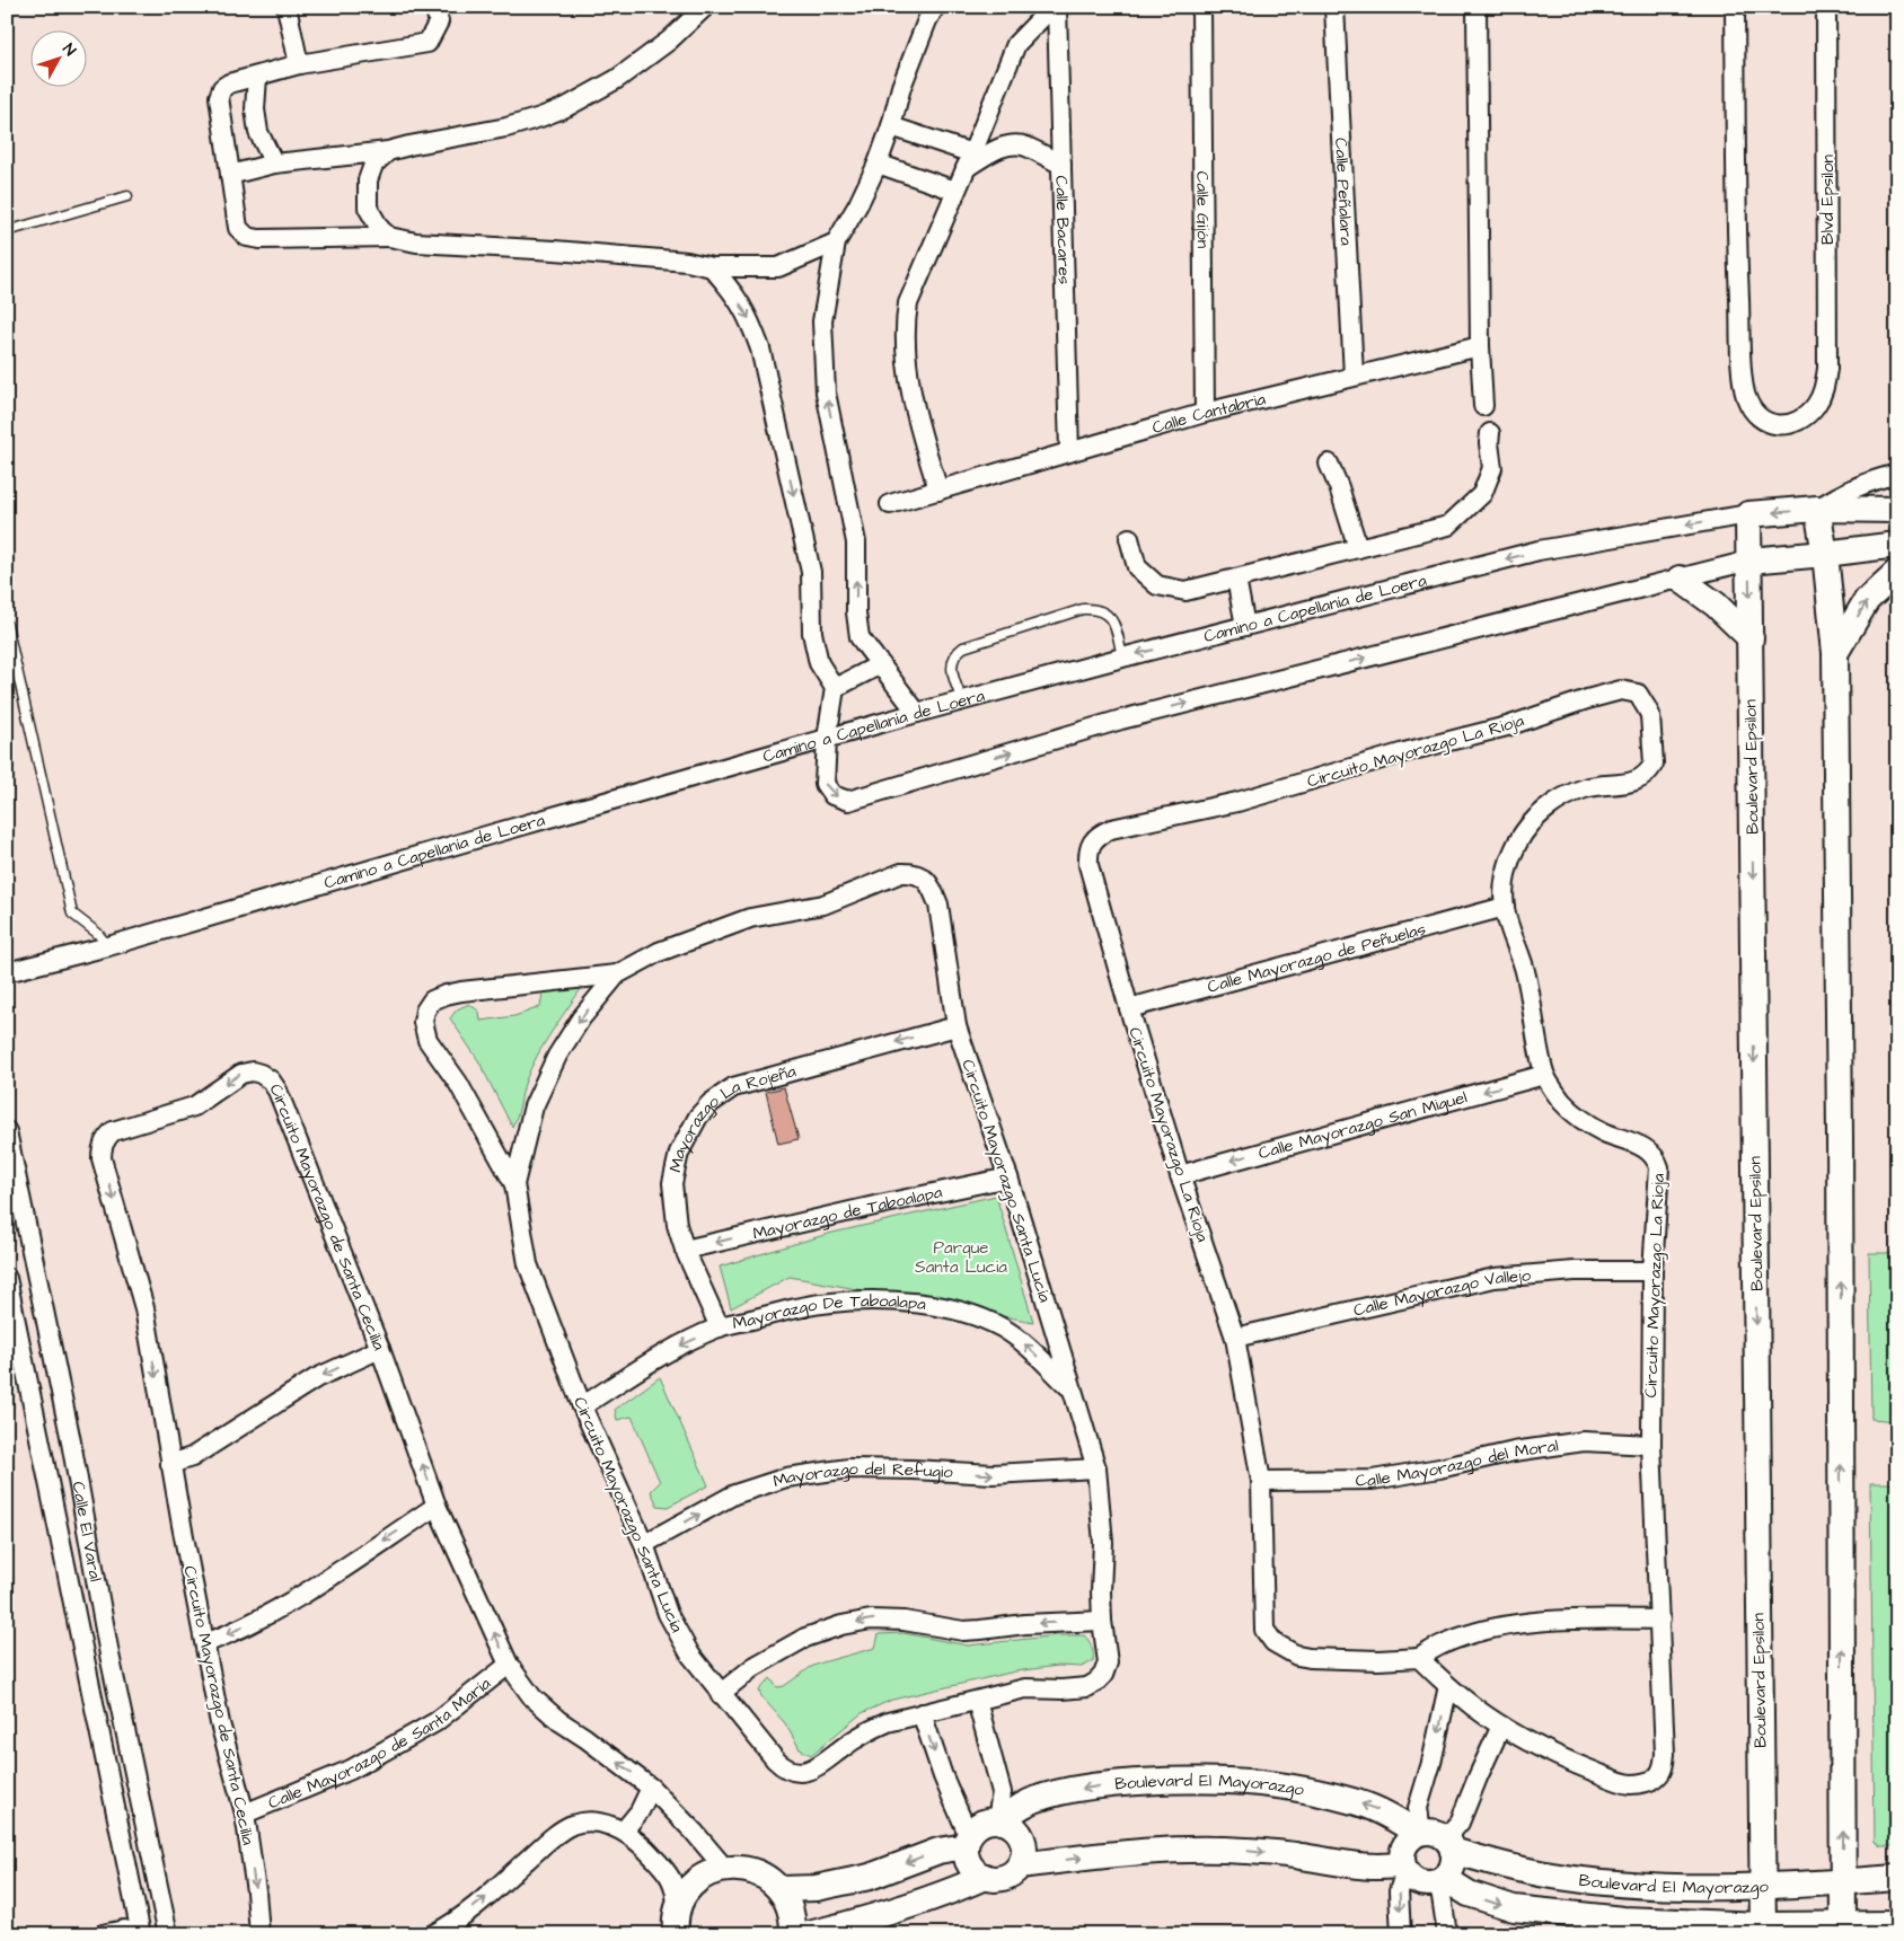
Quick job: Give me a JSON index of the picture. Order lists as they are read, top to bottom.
{
  "streets": {
    "street": [
      "Calle Peñalara",
      "Blvd Epsilon",
      "Calle Gijón",
      "Calle Bacares",
      "Calle Cantabria",
      "Camino a Capellanía de Loera",
      "Circuito Mayorazgo La Rioja",
      "Boulevard Epsilon",
      "Calle Mayorazgo de Peñuelas",
      "Mayorazgo La Rojeña",
      "Calle Mayorazgo San Miguel",
      "Circuito Mayorazgo Santa Lucía",
      "Mayorazgo de Taboalapa",
      "Circuito Mayorazgo de Santa Cecilia",
      "Calle Mayorazgo Vallejo",
      "Mayorazgo De Taboalapa",
      "Calle Mayorazgo del Moral",
      "Mayorazgo del Refugio",
      "Calle El Varal",
      "Calle Mayorazgo de Santa María",
      "Boulevard El Mayorazgo"
    ]
  },
  "crossings": [
    ["Calle Peñalara", "Calle Cantabria"],
    ["Calle Gijón", "Calle Cantabria"],
    ["Calle Bacares", "Calle Cantabria"],
    ["Camino a Capellanía de Loera", "Boulevard Epsilon"],
    ["Circuito Mayorazgo La Rioja", "Calle Mayorazgo de Peñuelas"],
    ["Circuito Mayorazgo La Rioja", "Calle Mayorazgo San Miguel"],
    ["Circuito Mayorazgo La Rioja", "Calle Mayorazgo Vallejo"],
    ["Circuito Mayorazgo La Rioja", "Calle Mayorazgo del Moral"],
    ["Boulevard Epsilon", "Boulevard El Mayorazgo"],
    ["Mayorazgo La Rojeña", "Circuito Mayorazgo Santa Lucía"],
    ["Mayorazgo La Rojeña", "Mayorazgo de Taboalapa"],
    ["Mayorazgo La Rojeña", "Mayorazgo De Taboalapa"],
    ["Circuito Mayorazgo Santa Lucía", "Mayorazgo de Taboalapa"],
    ["Circuito Mayorazgo Santa Lucía", "Mayorazgo De Taboalapa"],
    ["Circuito Mayorazgo Santa Lucía", "Mayorazgo del Refugio"],
    ["Circuito Mayorazgo de Santa Cecilia", "Calle Mayorazgo de Santa María"]
  ],
  "one_way": [
    "Mayorazgo La Rojeña",
    "Calle Mayorazgo San Miguel",
    "Mayorazgo de Taboalapa",
    "Mayorazgo De Taboalapa"
  ],
  "parks": ["Parque Santa Lucia"],
  "north": "top right"
}
